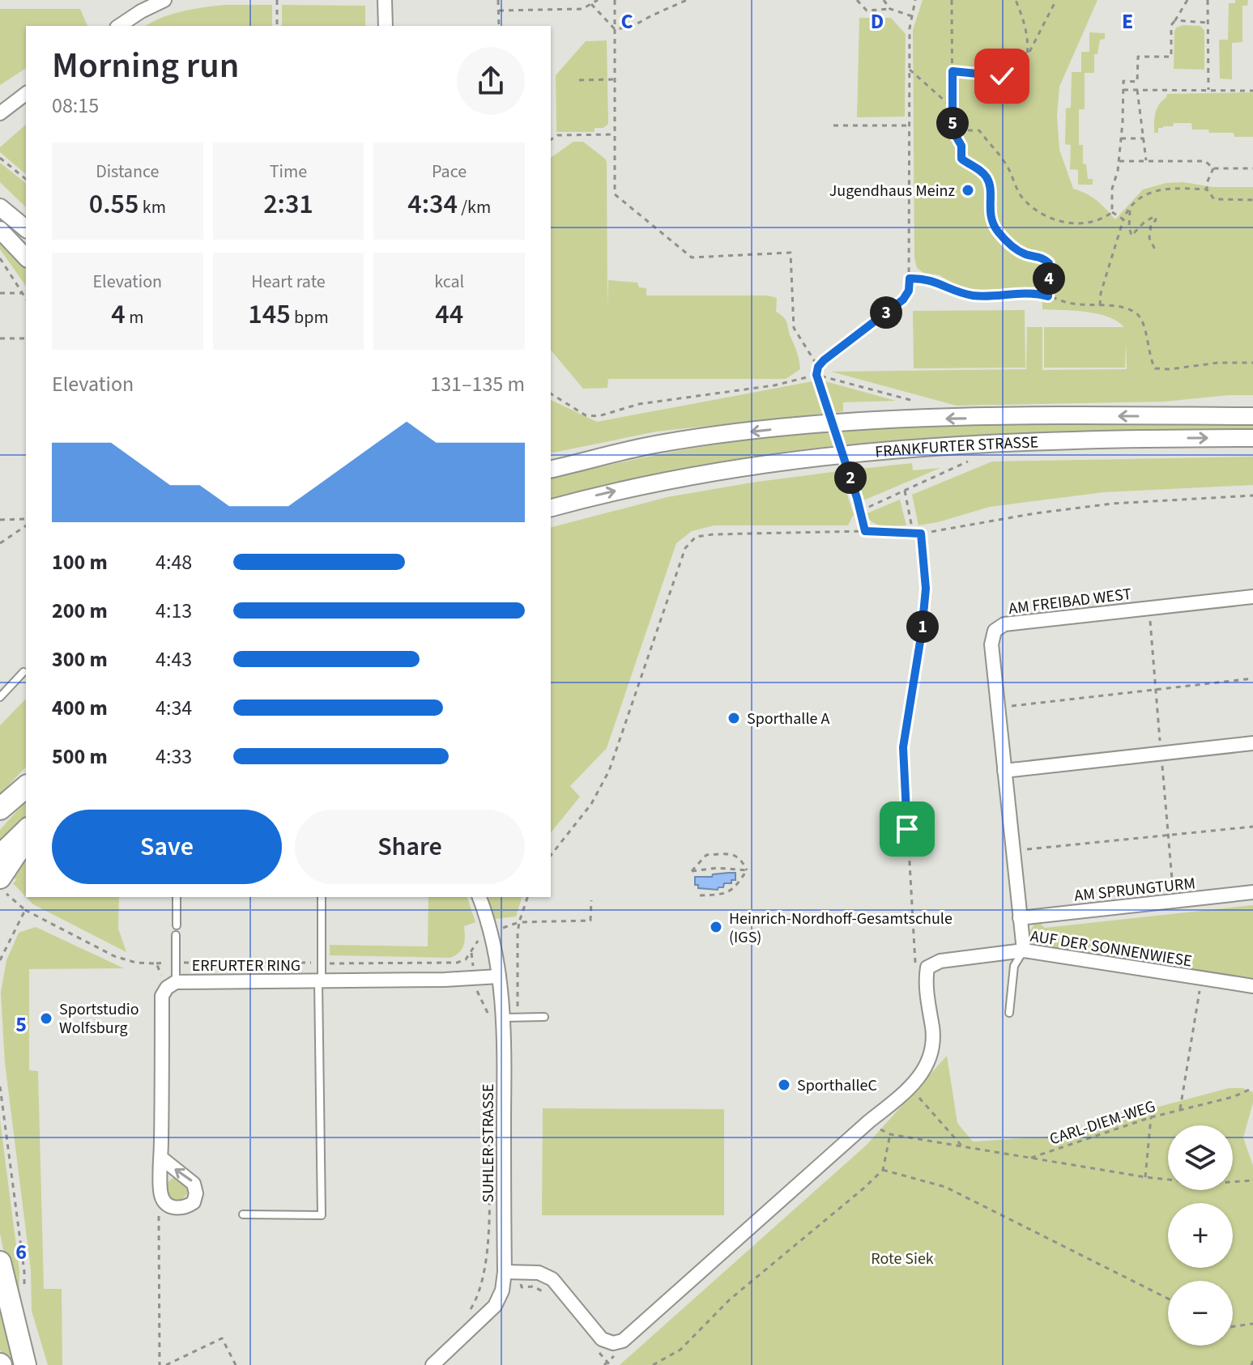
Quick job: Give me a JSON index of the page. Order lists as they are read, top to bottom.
{
  "streets": {
    "street": [
      "FRANKFURTER STRASSE",
      "AM FREIBAD WEST",
      "AM SPRUNGTURM",
      "AUF DER SONNENWIESE",
      "ERFURTER RING",
      "SUHLER STRASSE"
    ],
    "path": ["CARL-DIEM-WEG"]
  },
  "crossings": [
    ["AM FREIBAD WEST", "AM SPRUNGTURM"],
    ["AM FREIBAD WEST", "AUF DER SONNENWIESE"],
    ["ERFURTER RING", "SUHLER STRASSE"]
  ],
  "parks": ["Rote Siek"],
  "places": [
    "Jugendhaus Meinz",
    "Sporthalle A",
    "Heinrich-Nordhoff-Gesamtschule (IGS)",
    "Sportstudio Wolfsburg",
    "SporthalleC"
  ],
  "page": {
    "heading": ["Morning run", "08:15"],
    "pins": [
      "5",
      "4",
      "3",
      "2",
      "1"
    ],
    "stats": [
      ["Distance", "0.55 km"],
      ["Time", "2:31"],
      ["Pace", "4:34 /km"],
      ["Elevation", "4 m"],
      ["Heart rate", "145 bpm"],
      ["kcal", "44"]
    ],
    "chart": ["Elevation", "131–135 m"],
    "list": [
      {
        "name": "100 m",
        "note": "4:48"
      },
      {
        "name": "200 m",
        "note": "4:13"
      },
      {
        "name": "300 m",
        "note": "4:43"
      },
      {
        "name": "400 m",
        "note": "4:34"
      },
      {
        "name": "500 m",
        "note": "4:33"
      }
    ],
    "buttons": ["Save", "Share"],
    "map_buttons": ["+", "−"]
  },
  "grid": {
    "columns": ["C", "D", "E"],
    "rows": ["5", "6"]
  }
}
